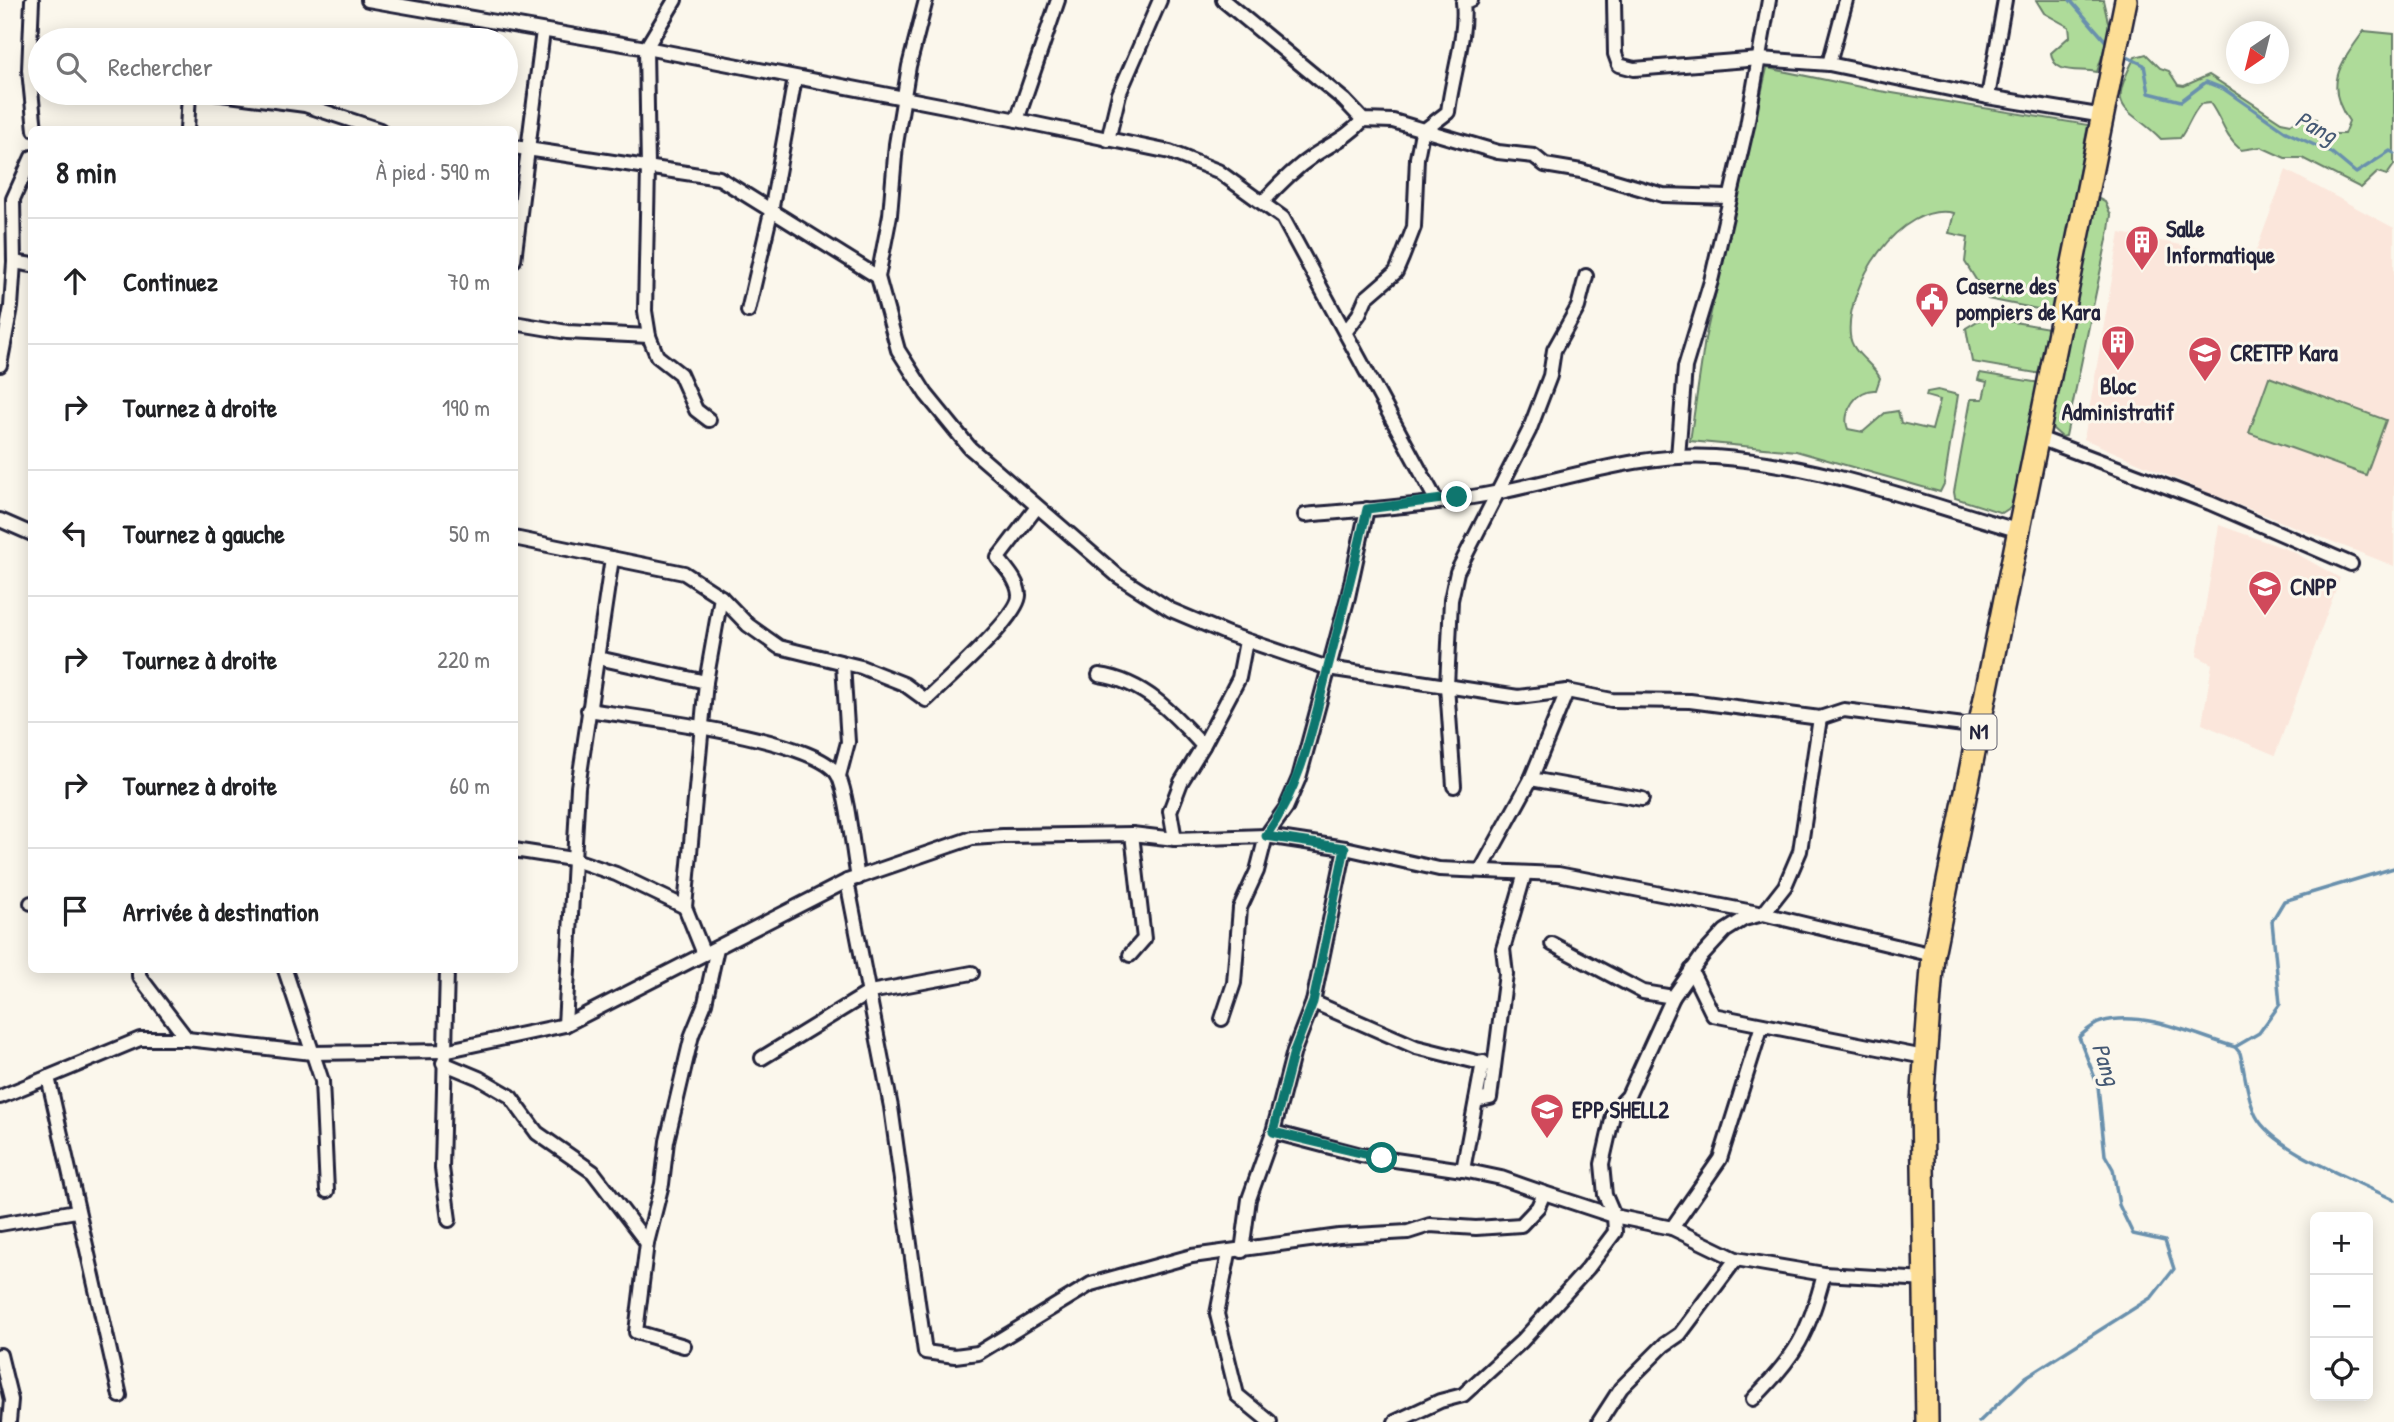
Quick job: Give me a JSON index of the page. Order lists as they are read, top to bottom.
{
  "streets": {
    "highway": ["N1"]
  },
  "water": ["Pang"],
  "places": {
    "building": ["Salle Informatique", "Bloc Administratif"],
    "public building": ["Caserne des pompiers de Kara"],
    "school or university": ["CRETFP Kara", "CNPP", "EPP SHELL2"]
  },
  "north": "bottom left",
  "page": {
    "search": "Rechercher",
    "heading": ["8 min", "À pied · 590 m"],
    "list": [
      ["Continuez", "70 m"],
      ["Tournez à droite", "190 m"],
      ["Tournez à gauche", "50 m"],
      ["Tournez à droite", "220 m"],
      ["Tournez à droite", "60 m"],
      "Arrivée à destination"
    ],
    "map_buttons": ["+", "−"]
  }
}
